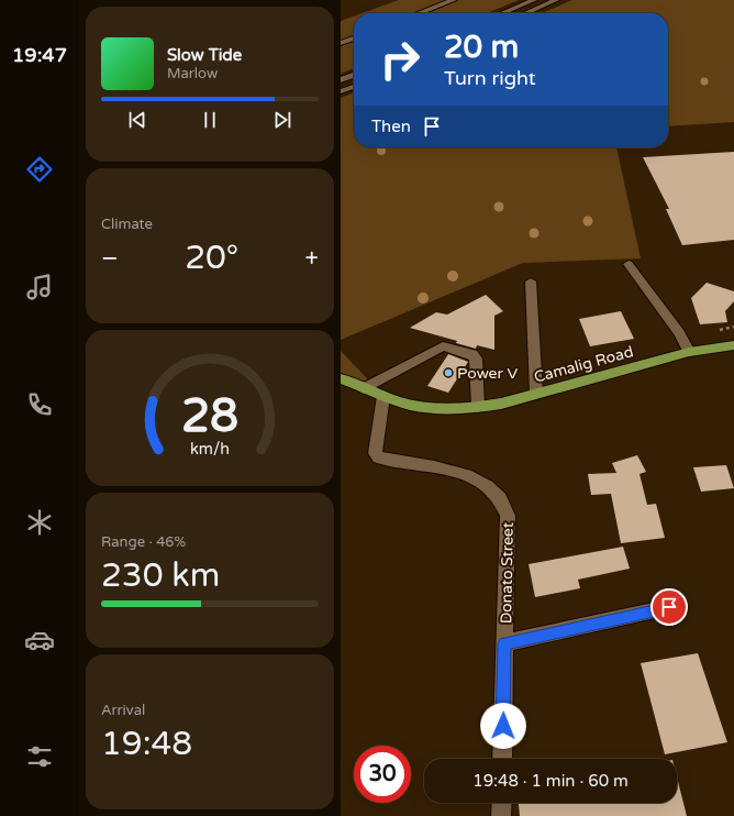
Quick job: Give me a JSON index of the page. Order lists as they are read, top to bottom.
{
  "streets": {
    "main road": ["Camalig Road"],
    "street": ["Donato Street"]
  },
  "crossings": [
    ["Camalig Road", "Donato Street"]
  ],
  "places": ["Power V"],
  "page": {
    "tabs": "19:47",
    "turn": ["20 m", "Turn right"],
    "song": ["Slow Tide", "Marlow"],
    "then": "Then",
    "tile": [
      "Climate",
      ["Range · 46%", "230 km"],
      ["Arrival", "19:48"]
    ],
    "heat": ["−", "20°", "+"],
    "limit": "30",
    "trip": "19:48 · 1 min · 60 m",
    "gauge": ["28", "km/h"]
  }
}
